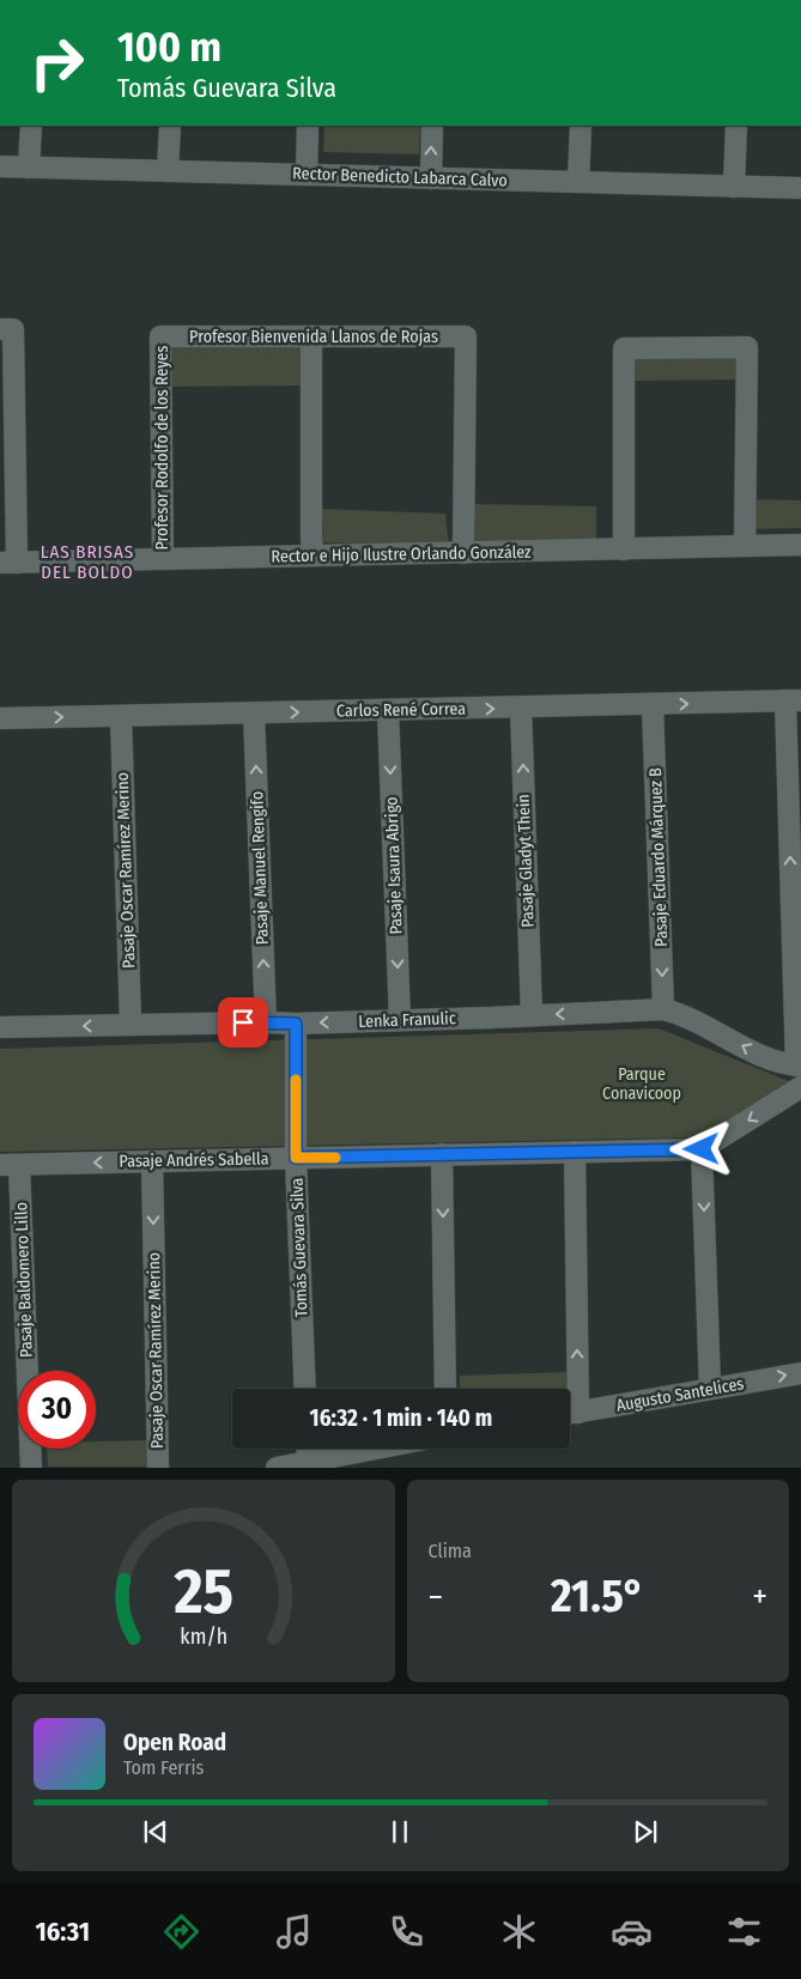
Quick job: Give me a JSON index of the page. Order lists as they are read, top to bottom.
{
  "streets": {
    "street": [
      "Rector Benedicto Labarca Calvo",
      "Profesor Bienvenida Llanos de Rojas",
      "Profesor Rodolfo de los Reyes",
      "Rector e Hijo Ilustre Orlando González",
      "Carlos René Correa",
      "Pasaje Eduardo Márquez B",
      "Pasaje Gladyt Thein",
      "Pasaje Isaura Abrigo",
      "Pasaje Manuel Rengifo",
      "Pasaje Oscar Ramírez Merino",
      "Lenka Franulic",
      "Pasaje Andrés Sabella",
      "Tomás Guevara Silva",
      "Pasaje Baldomero Lillo",
      "Augusto Santelices"
    ]
  },
  "crossings": [
    ["Profesor Bienvenida Llanos de Rojas", "Profesor Rodolfo de los Reyes"],
    ["Profesor Bienvenida Llanos de Rojas", "Rector e Hijo Ilustre Orlando González"],
    ["Profesor Rodolfo de los Reyes", "Rector e Hijo Ilustre Orlando González"],
    ["Carlos René Correa", "Pasaje Eduardo Márquez B"],
    ["Carlos René Correa", "Pasaje Gladyt Thein"],
    ["Carlos René Correa", "Pasaje Isaura Abrigo"],
    ["Carlos René Correa", "Pasaje Manuel Rengifo"],
    ["Carlos René Correa", "Pasaje Oscar Ramírez Merino"],
    ["Pasaje Eduardo Márquez B", "Lenka Franulic"],
    ["Pasaje Gladyt Thein", "Lenka Franulic"],
    ["Pasaje Isaura Abrigo", "Lenka Franulic"],
    ["Pasaje Manuel Rengifo", "Lenka Franulic"],
    ["Pasaje Oscar Ramírez Merino", "Lenka Franulic"],
    ["Pasaje Oscar Ramírez Merino", "Pasaje Andrés Sabella"],
    ["Lenka Franulic", "Tomás Guevara Silva"],
    ["Pasaje Andrés Sabella", "Tomás Guevara Silva"],
    ["Pasaje Andrés Sabella", "Pasaje Baldomero Lillo"]
  ],
  "one_way": [
    "Carlos René Correa",
    "Pasaje Gladyt Thein",
    "Pasaje Isaura Abrigo",
    "Pasaje Manuel Rengifo",
    "Pasaje Oscar Ramírez Merino",
    "Lenka Franulic",
    "Augusto Santelices"
  ],
  "districts": ["LAS BRISAS DEL BOLDO"],
  "parks": ["Parque Conavicoop"],
  "page": {
    "turn": ["100 m", "Tomás Guevara Silva"],
    "limit": "30",
    "trip": "16:32 · 1 min · 140 m",
    "tile": "Clima",
    "heat": ["−", "21.5°", "+"],
    "song": ["Open Road", "Tom Ferris"],
    "tabs": "16:31",
    "gauge": ["25", "km/h"]
  }
}
